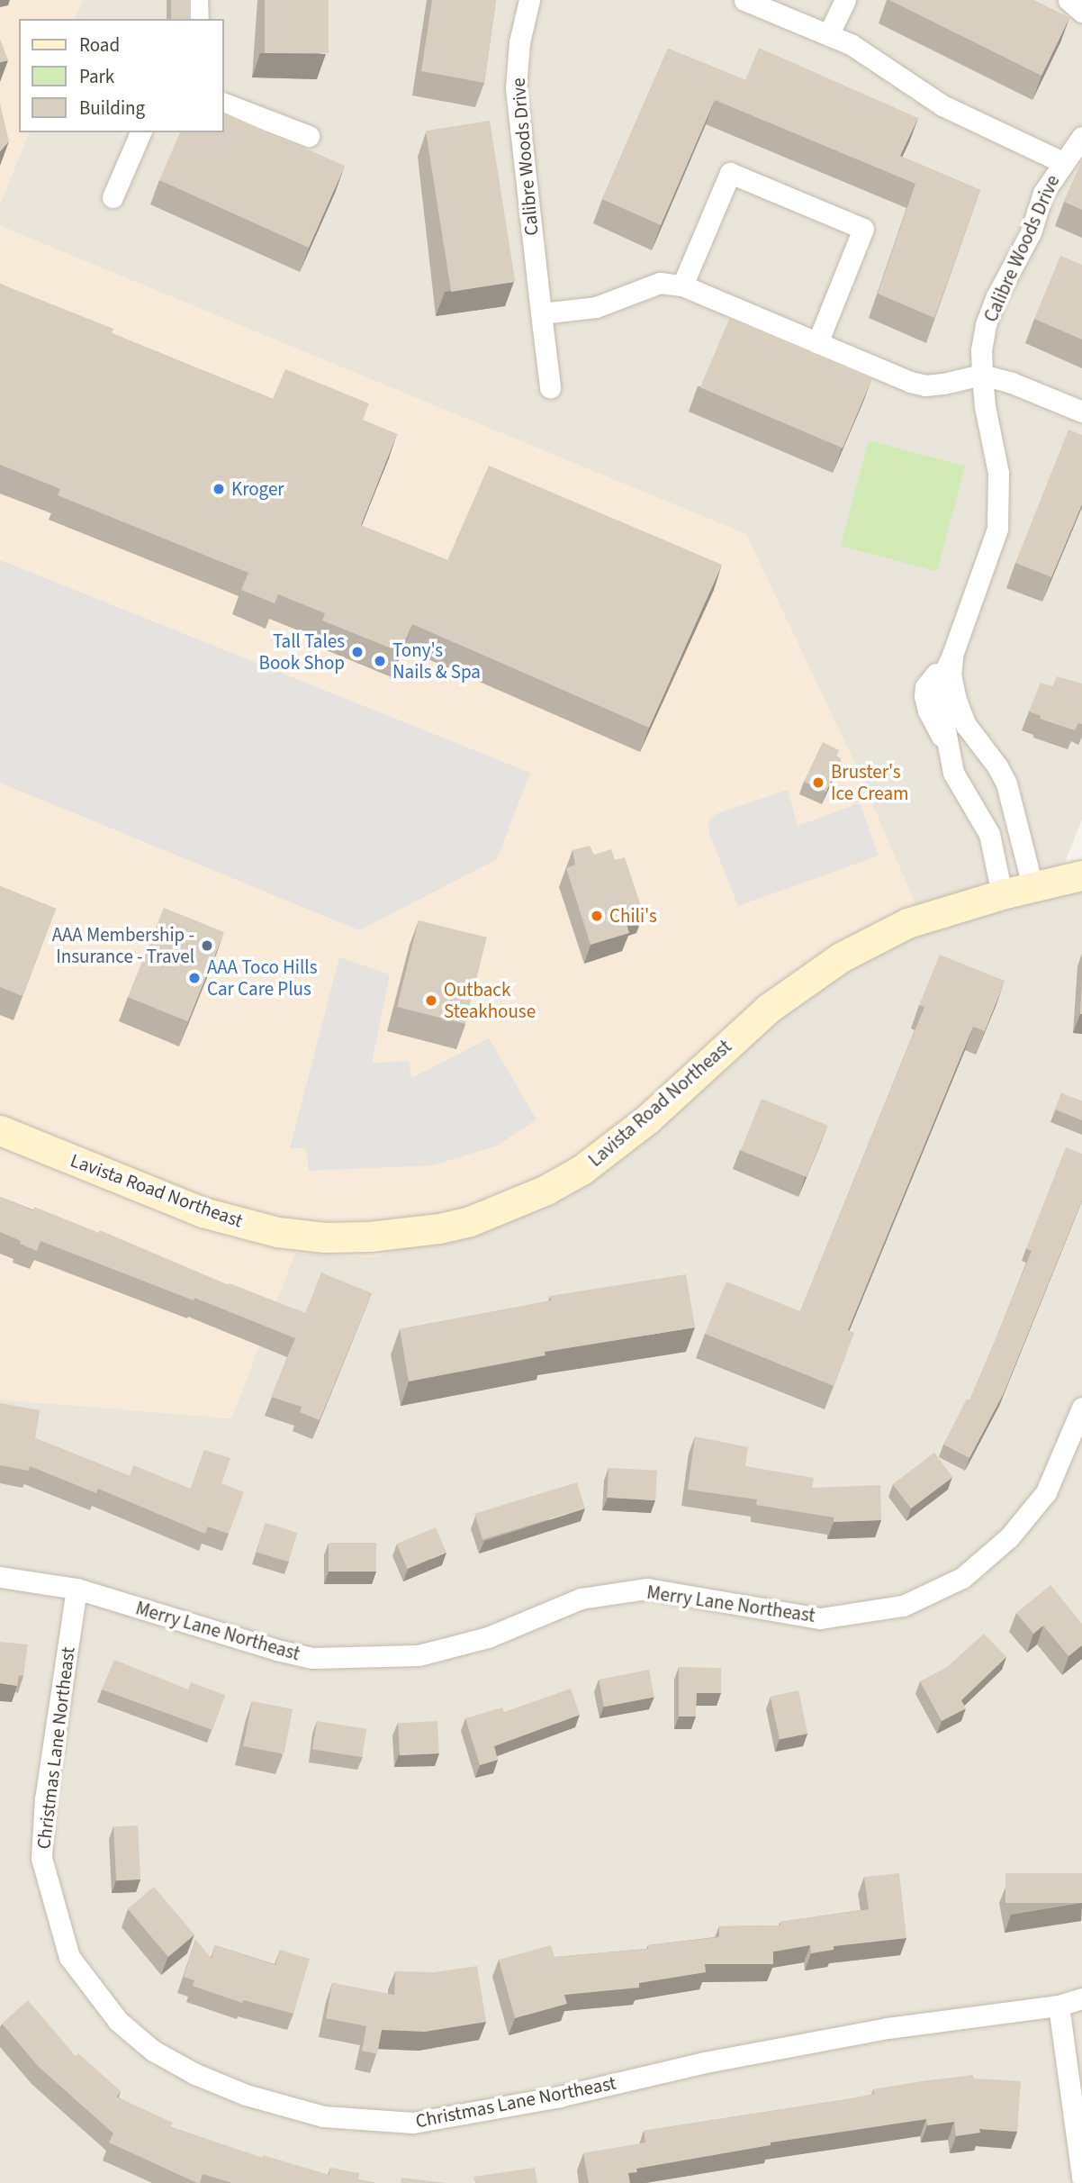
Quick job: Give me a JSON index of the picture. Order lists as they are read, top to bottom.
{
  "streets": {
    "main road": ["Lavista Road Northeast"],
    "street": ["Calibre Woods Drive", "Merry Lane Northeast", "Christmas Lane Northeast"]
  },
  "crossings": [
    ["Calibre Woods Drive", "Lavista Road Northeast"],
    ["Merry Lane Northeast", "Christmas Lane Northeast"]
  ],
  "places": [
    "Kroger",
    "Tall Tales Book Shop",
    "Tony's Nails & Spa",
    "Bruster's Ice Cream",
    "Chili's",
    "AAA Membership - Insurance - Travel",
    "AAA Toco Hills Car Care Plus",
    "Outback Steakhouse"
  ],
  "legend": ["Road", "Park", "Building"]
}
